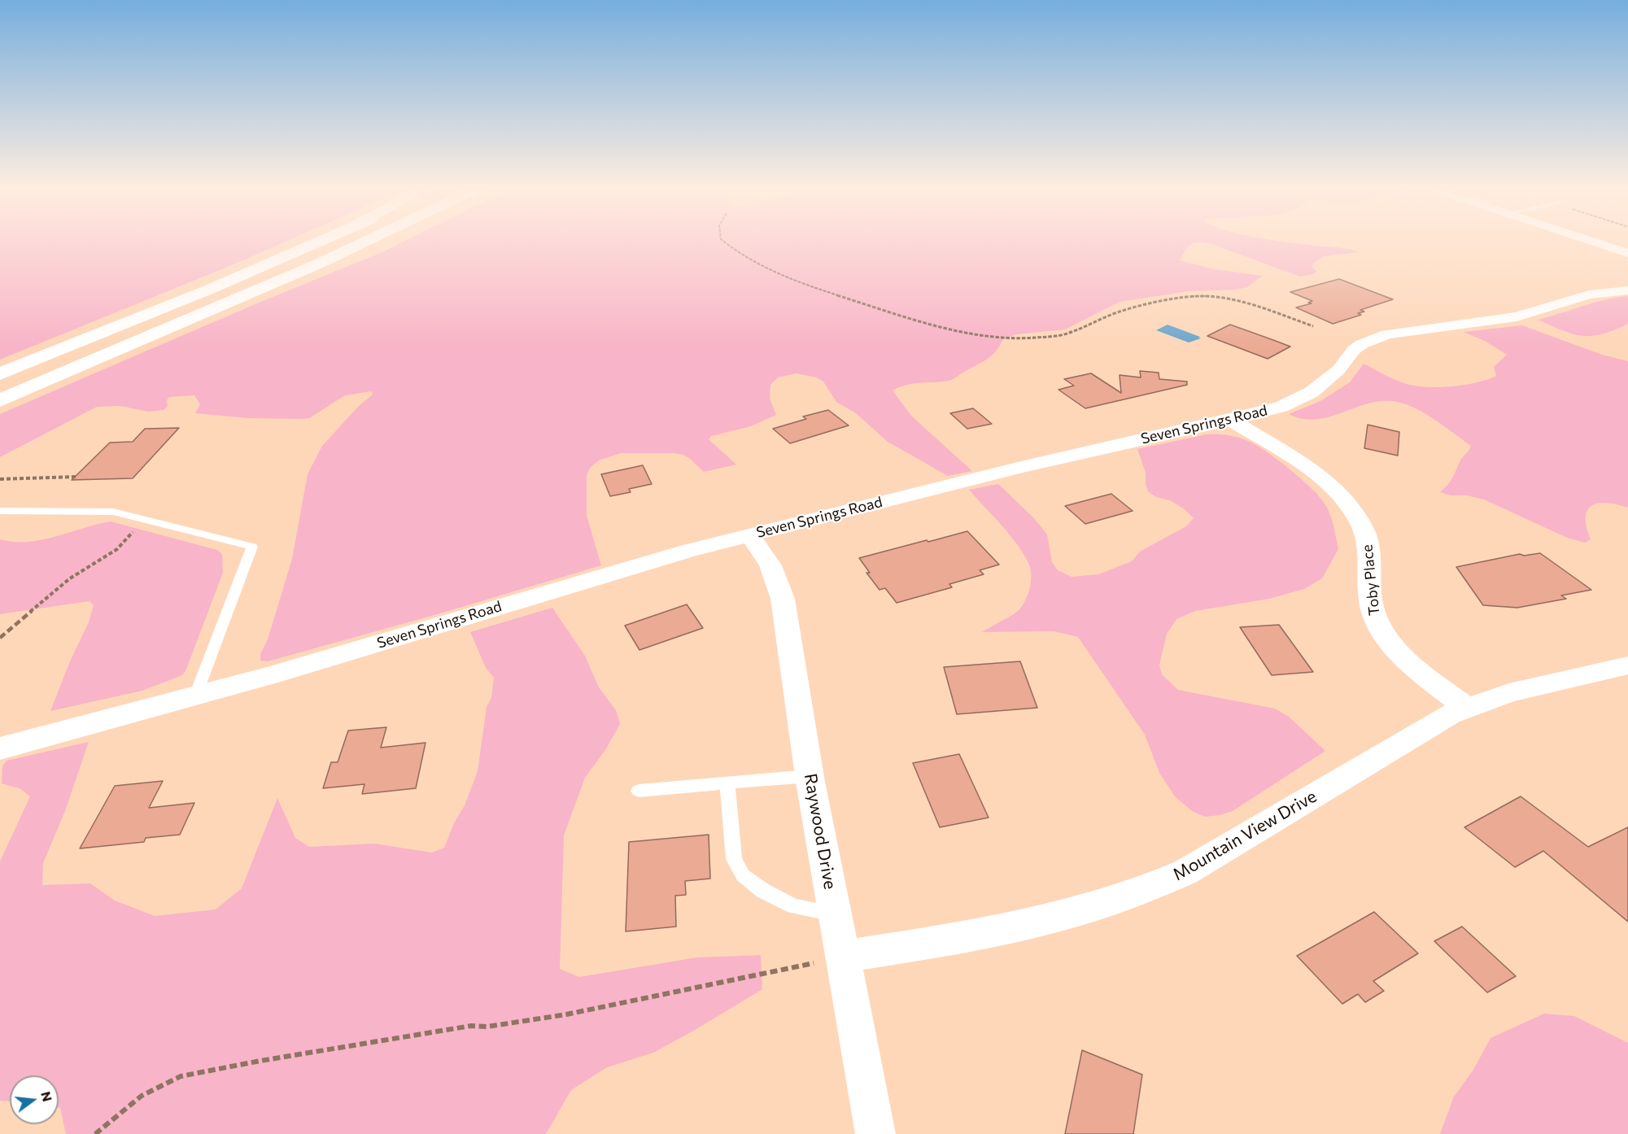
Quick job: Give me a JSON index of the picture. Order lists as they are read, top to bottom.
{
  "streets": {
    "street": [
      "Seven Springs Road",
      "Toby Place",
      "Raywood Drive",
      "Mountain View Drive"
    ]
  },
  "crossings": [
    ["Seven Springs Road", "Toby Place"],
    ["Seven Springs Road", "Raywood Drive"],
    ["Toby Place", "Mountain View Drive"],
    ["Raywood Drive", "Mountain View Drive"]
  ],
  "north": "right"
}
